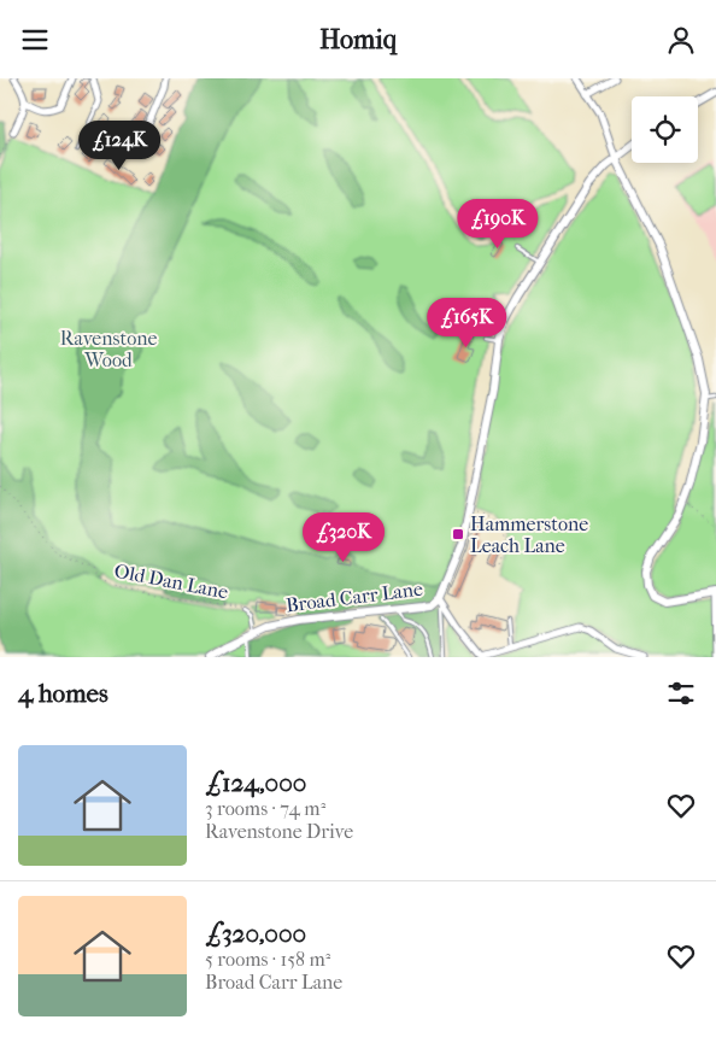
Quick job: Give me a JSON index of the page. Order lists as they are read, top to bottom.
{
  "streets": {
    "street": ["Broad Carr Lane"],
    "lane": ["Old Dan Lane"]
  },
  "crossings": [
    ["Old Dan Lane", "Broad Carr Lane"]
  ],
  "parks": ["Ravenstone Wood"],
  "places": {
    "transit": ["Hammerstone Leach Lane"]
  },
  "page": {
    "header": "Homiq",
    "price": [
      "£124K",
      "£190K",
      "£165K",
      "£320K"
    ],
    "heading": "4 homes",
    "list": [
      {
        "name": "£124,000",
        "note": "3 rooms · 74 m² · Ravenstone Drive"
      },
      {
        "name": "£320,000",
        "note": "5 rooms · 158 m² · Broad Carr Lane"
      }
    ]
  }
}
